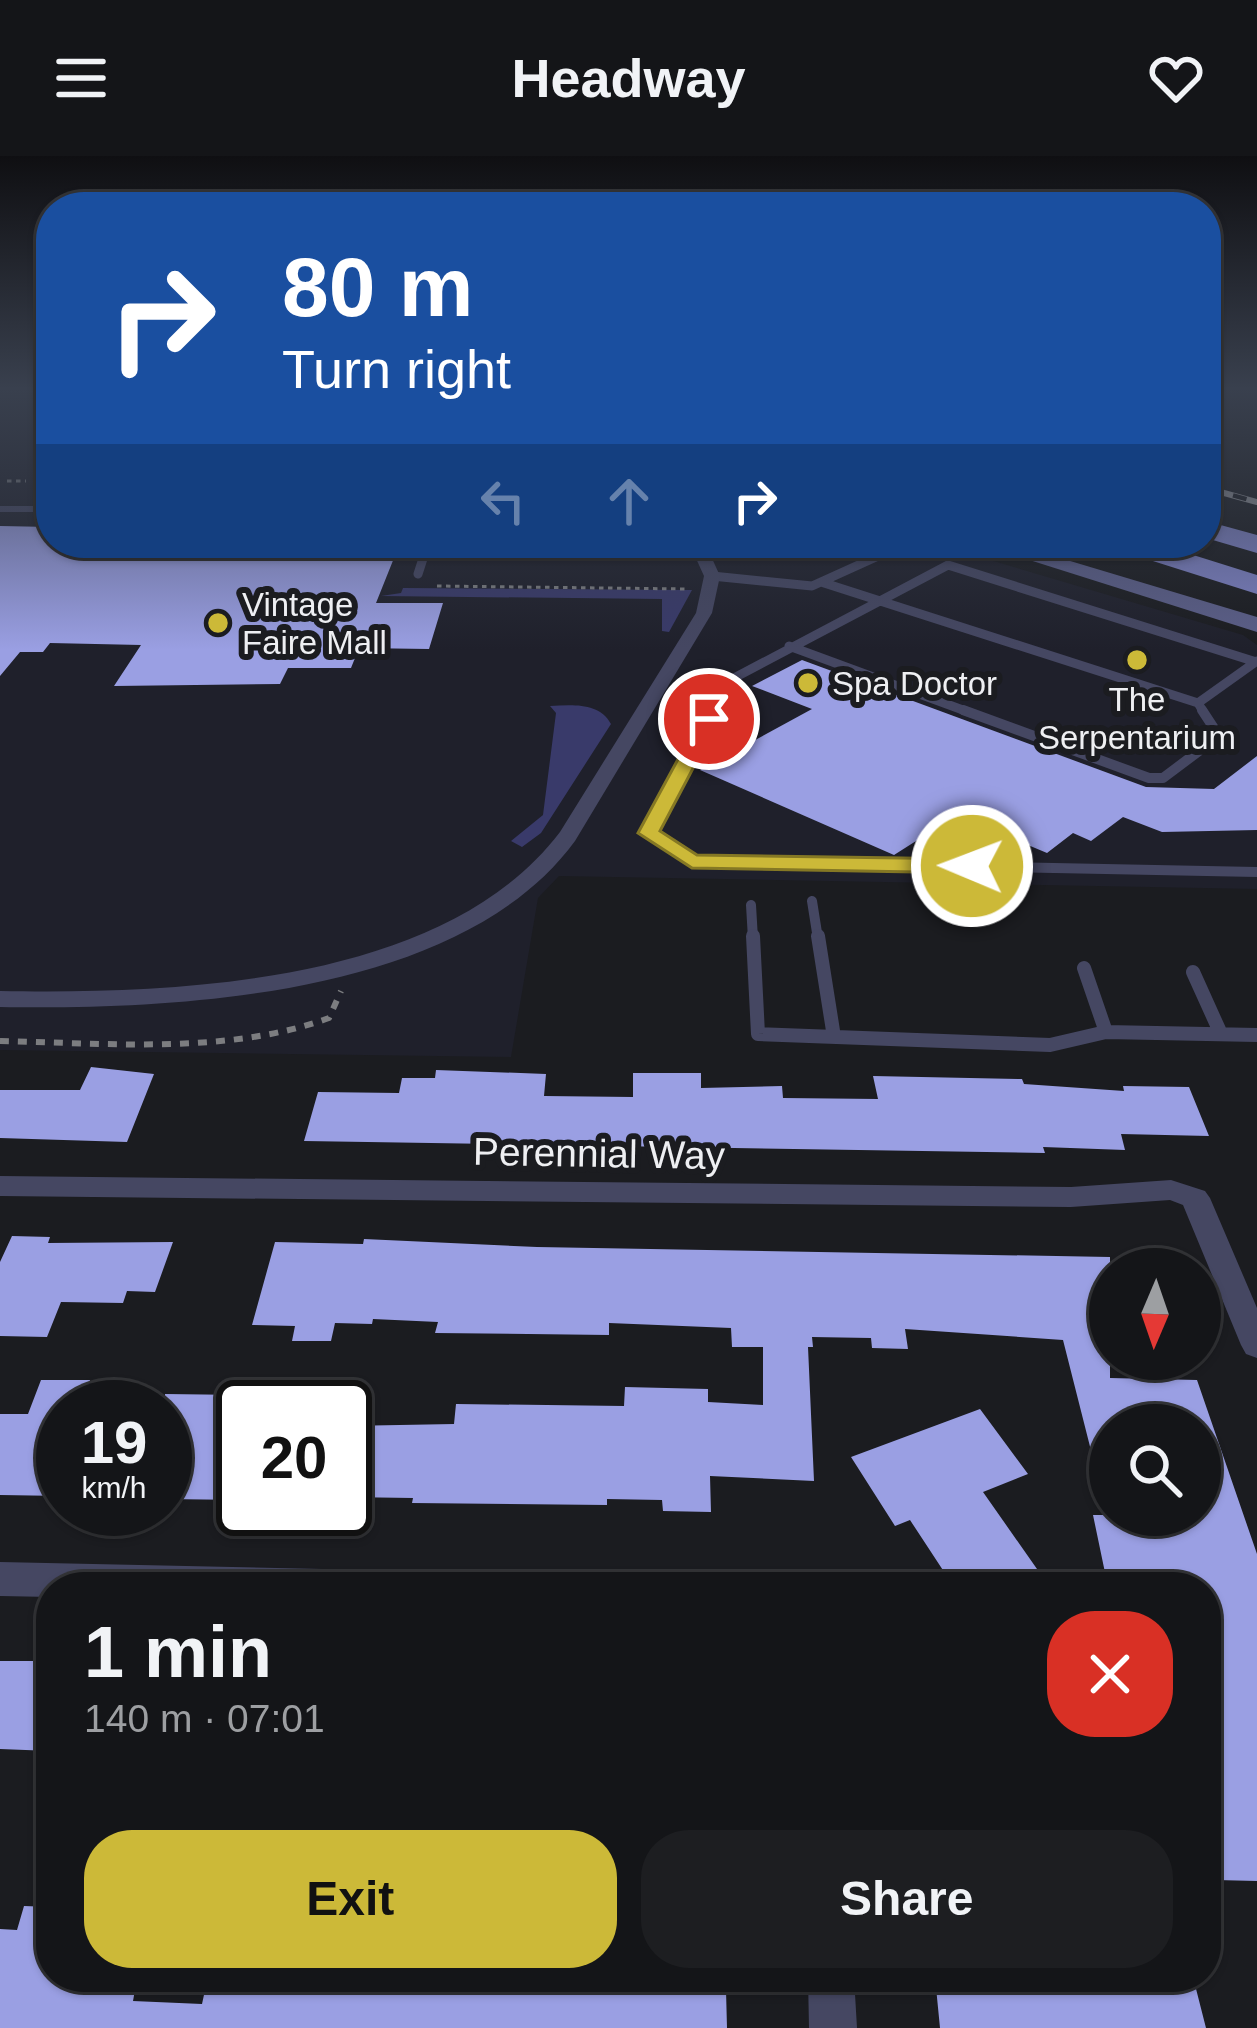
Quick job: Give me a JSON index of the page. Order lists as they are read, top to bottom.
{
  "streets": {
    "street": ["Perennial Way"]
  },
  "places": ["Vintage Faire Mall", "The Serpentarium", "Spa Doctor"],
  "north": "bottom",
  "page": {
    "header": "Headway",
    "turn": ["80 m", "Turn right"],
    "speed": "19 km/h",
    "limit": "20",
    "heading": ["1 min", "140 m · 07:01"],
    "buttons": ["Exit", "Share"]
  }
}
